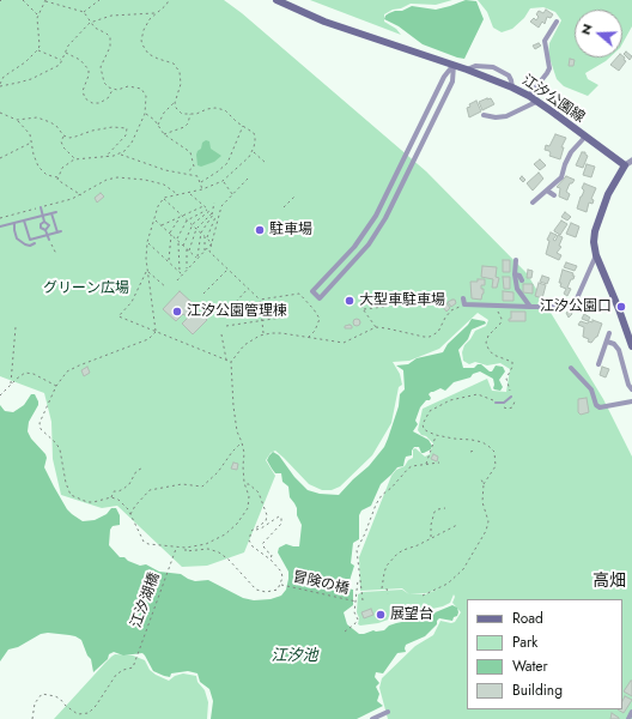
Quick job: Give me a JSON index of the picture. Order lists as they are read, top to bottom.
{
  "streets": {
    "main road": ["江汐公園線"],
    "path": ["冒険の橋", "江汐湖橋"]
  },
  "districts": ["高畑"],
  "water": ["江汐池"],
  "parks": ["グリーン広場"],
  "places": [
    "駐車場",
    "大型車駐車場",
    "江汐公園口",
    "江汐公園管理棟",
    "展望台"
  ],
  "legend": [
    "Road",
    "Park",
    "Water",
    "Building"
  ],
  "north": "left"
}
